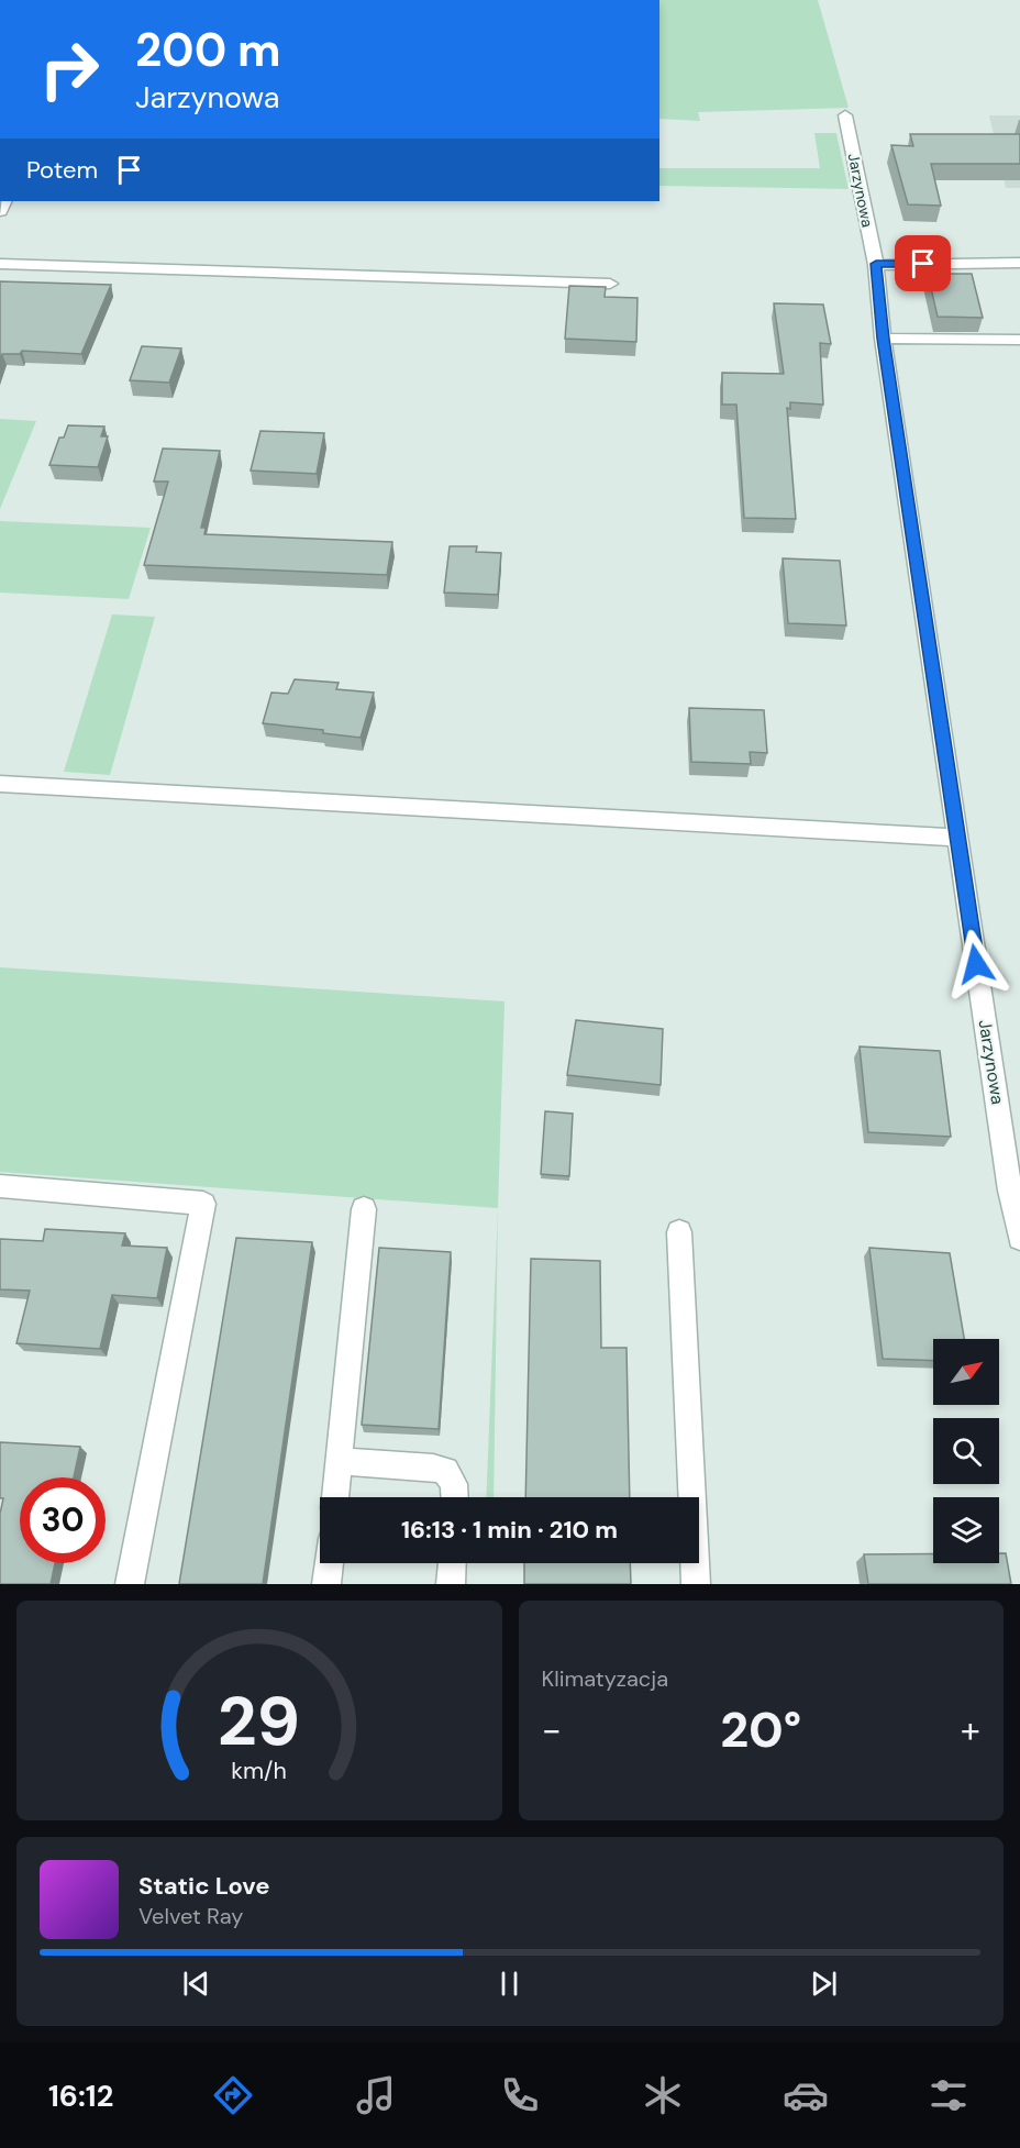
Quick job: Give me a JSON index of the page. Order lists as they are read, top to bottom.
{
  "streets": {
    "street": ["Jarzynowa"]
  },
  "north": "top right",
  "page": {
    "turn": ["200 m", "Jarzynowa"],
    "then": "Potem",
    "limit": "30",
    "trip": "16:13 · 1 min · 210 m",
    "tile": "Klimatyzacja",
    "heat": ["−", "20°", "+"],
    "song": ["Static Love", "Velvet Ray"],
    "tabs": "16:12",
    "gauge": ["29", "km/h"]
  }
}
